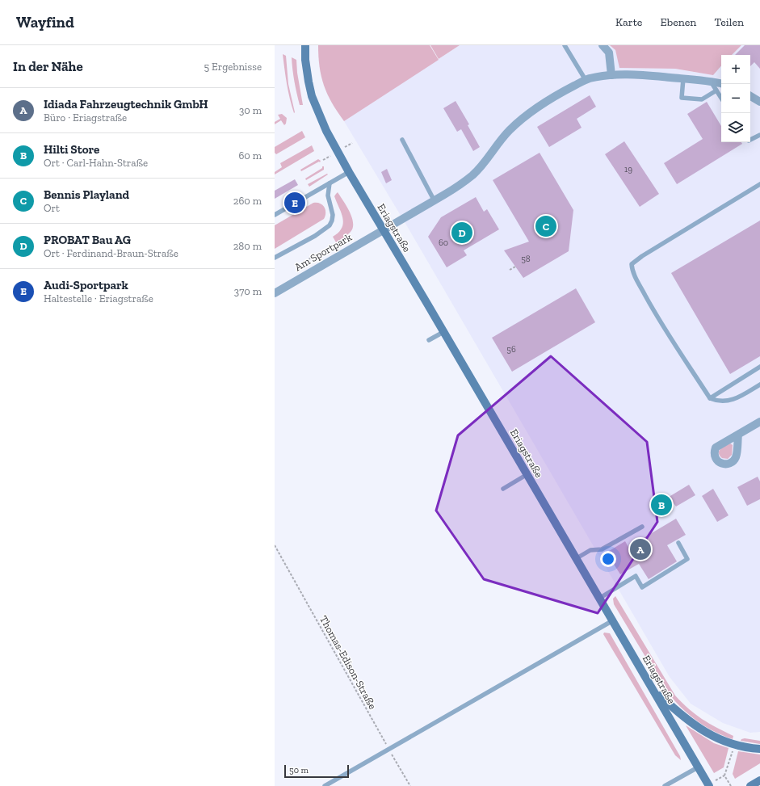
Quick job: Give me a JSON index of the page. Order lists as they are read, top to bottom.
{
  "streets": {
    "street": ["Eriagstraße", "Am Sportpark"],
    "path": ["Thomas-Edison-Straße"]
  },
  "crossings": [
    ["Eriagstraße", "Am Sportpark"]
  ],
  "house_numbers": [
    "19",
    "60",
    "58",
    "56"
  ],
  "scale_bar": "50 m",
  "page": {
    "header": "Wayfind",
    "nav": ["Karte", "Ebenen", "Teilen"],
    "heading": ["In der Nähe", "5 Ergebnisse"],
    "map_buttons": ["+", "−"],
    "list": [
      {
        "mark": "A",
        "name": "Idiada Fahrzeugtechnik GmbH",
        "note": "Büro · Eriagstraße",
        "value": "30 m"
      },
      {
        "mark": "B",
        "name": "Hilti Store",
        "note": "Ort · Carl-Hahn-Straße",
        "value": "60 m"
      },
      {
        "mark": "C",
        "name": "Bennis Playland",
        "note": "Ort",
        "value": "260 m"
      },
      {
        "mark": "D",
        "name": "PROBAT Bau AG",
        "note": "Ort · Ferdinand-Braun-Straße",
        "value": "280 m"
      },
      {
        "mark": "E",
        "name": "Audi-Sportpark",
        "note": "Haltestelle · Eriagstraße",
        "value": "370 m"
      }
    ],
    "pins": [
      "E",
      "C",
      "D",
      "B",
      "A"
    ],
    "scale": "50 m"
  }
}
